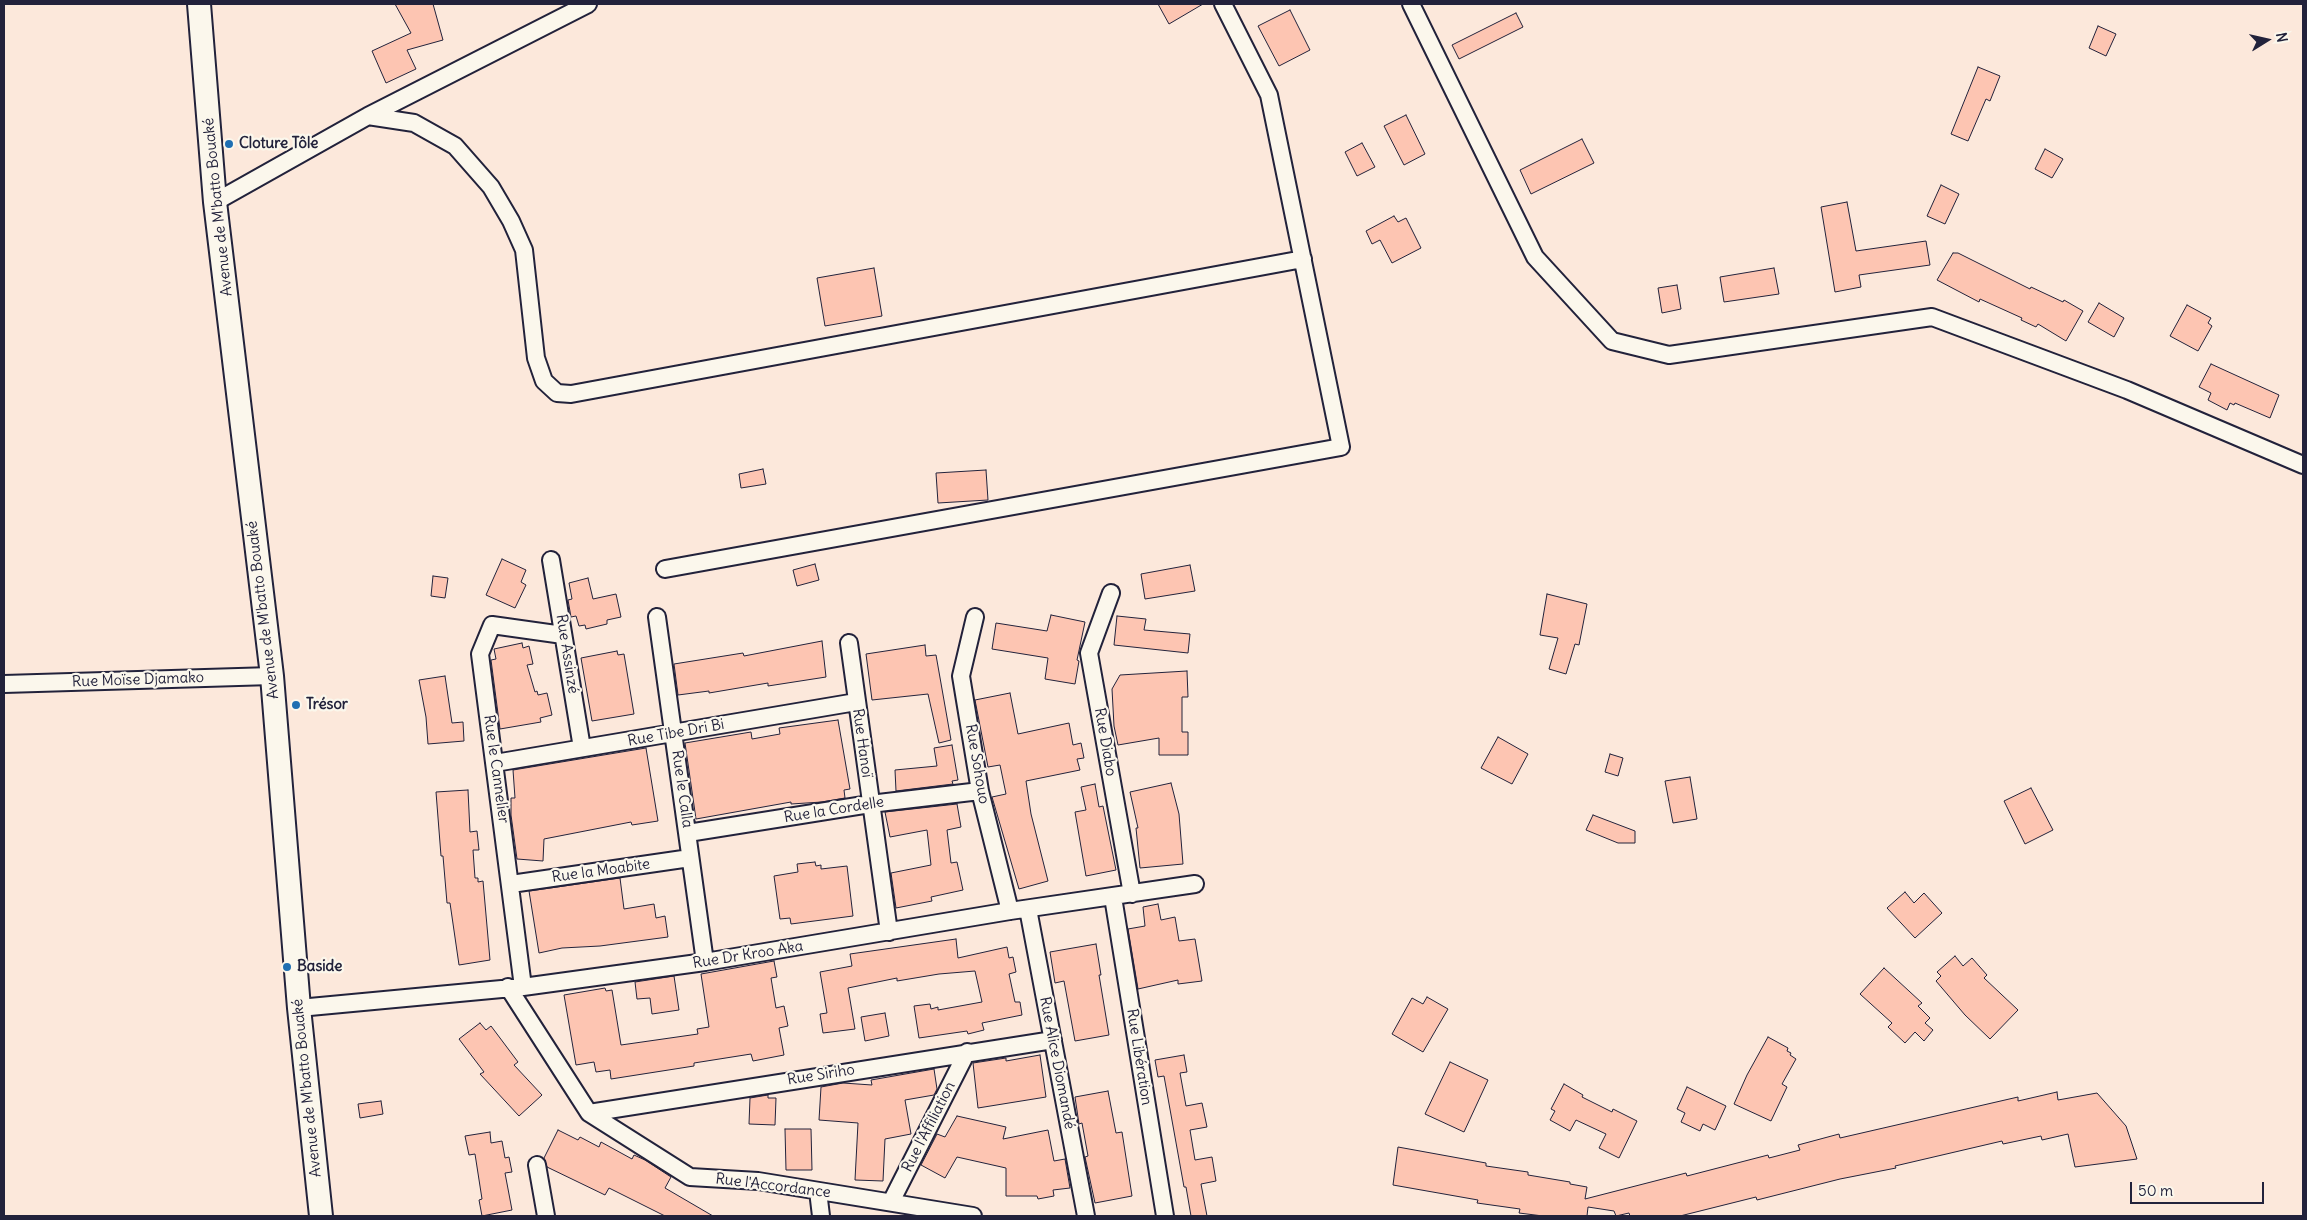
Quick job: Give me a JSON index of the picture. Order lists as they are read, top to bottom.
{
  "streets": {
    "street": [
      "Avenue de M'batto Bouaké",
      "Rue Assinzé",
      "Rue Moïse Djamako",
      "Rue Tibe Dri Bi",
      "Rue Diabo",
      "Rue Hanoï",
      "Rue Sohouo",
      "Rue le Cannelier",
      "Rue le Calla",
      "Rue la Cordelle",
      "Rue la Moabite",
      "Rue Dr Kroo Aka",
      "Rue Libération",
      "Rue Alice Diomandé",
      "Rue Siriho",
      "Rue l'Affiliation",
      "Rue l'Accordance"
    ]
  },
  "crossings": [
    ["Avenue de M'batto Bouaké", "Rue Moïse Djamako"],
    ["Avenue de M'batto Bouaké", "Rue Dr Kroo Aka"],
    ["Rue Assinzé", "Rue Tibe Dri Bi"],
    ["Rue Assinzé", "Rue le Cannelier"],
    ["Rue Tibe Dri Bi", "Rue Hanoï"],
    ["Rue Tibe Dri Bi", "Rue le Cannelier"],
    ["Rue Tibe Dri Bi", "Rue le Calla"],
    ["Rue Diabo", "Rue Dr Kroo Aka"],
    ["Rue Hanoï", "Rue la Cordelle"],
    ["Rue Hanoï", "Rue Dr Kroo Aka"],
    ["Rue Sohouo", "Rue la Cordelle"],
    ["Rue Sohouo", "Rue Dr Kroo Aka"],
    ["Rue le Cannelier", "Rue la Moabite"],
    ["Rue le Cannelier", "Rue Dr Kroo Aka"],
    ["Rue le Cannelier", "Rue l'Accordance"],
    ["Rue le Calla", "Rue la Cordelle"],
    ["Rue le Calla", "Rue la Moabite"],
    ["Rue le Calla", "Rue Dr Kroo Aka"],
    ["Rue Dr Kroo Aka", "Rue Libération"],
    ["Rue Dr Kroo Aka", "Rue Alice Diomandé"],
    ["Rue Dr Kroo Aka", "Rue l'Accordance"],
    ["Rue Alice Diomandé", "Rue Siriho"],
    ["Rue Siriho", "Rue l'Affiliation"],
    ["Rue Siriho", "Rue l'Accordance"],
    ["Rue l'Affiliation", "Rue l'Accordance"]
  ],
  "places": ["Cloture Tôle", "Trésor", "Baside"],
  "scale_bar": "50 m",
  "north": "right"
}
